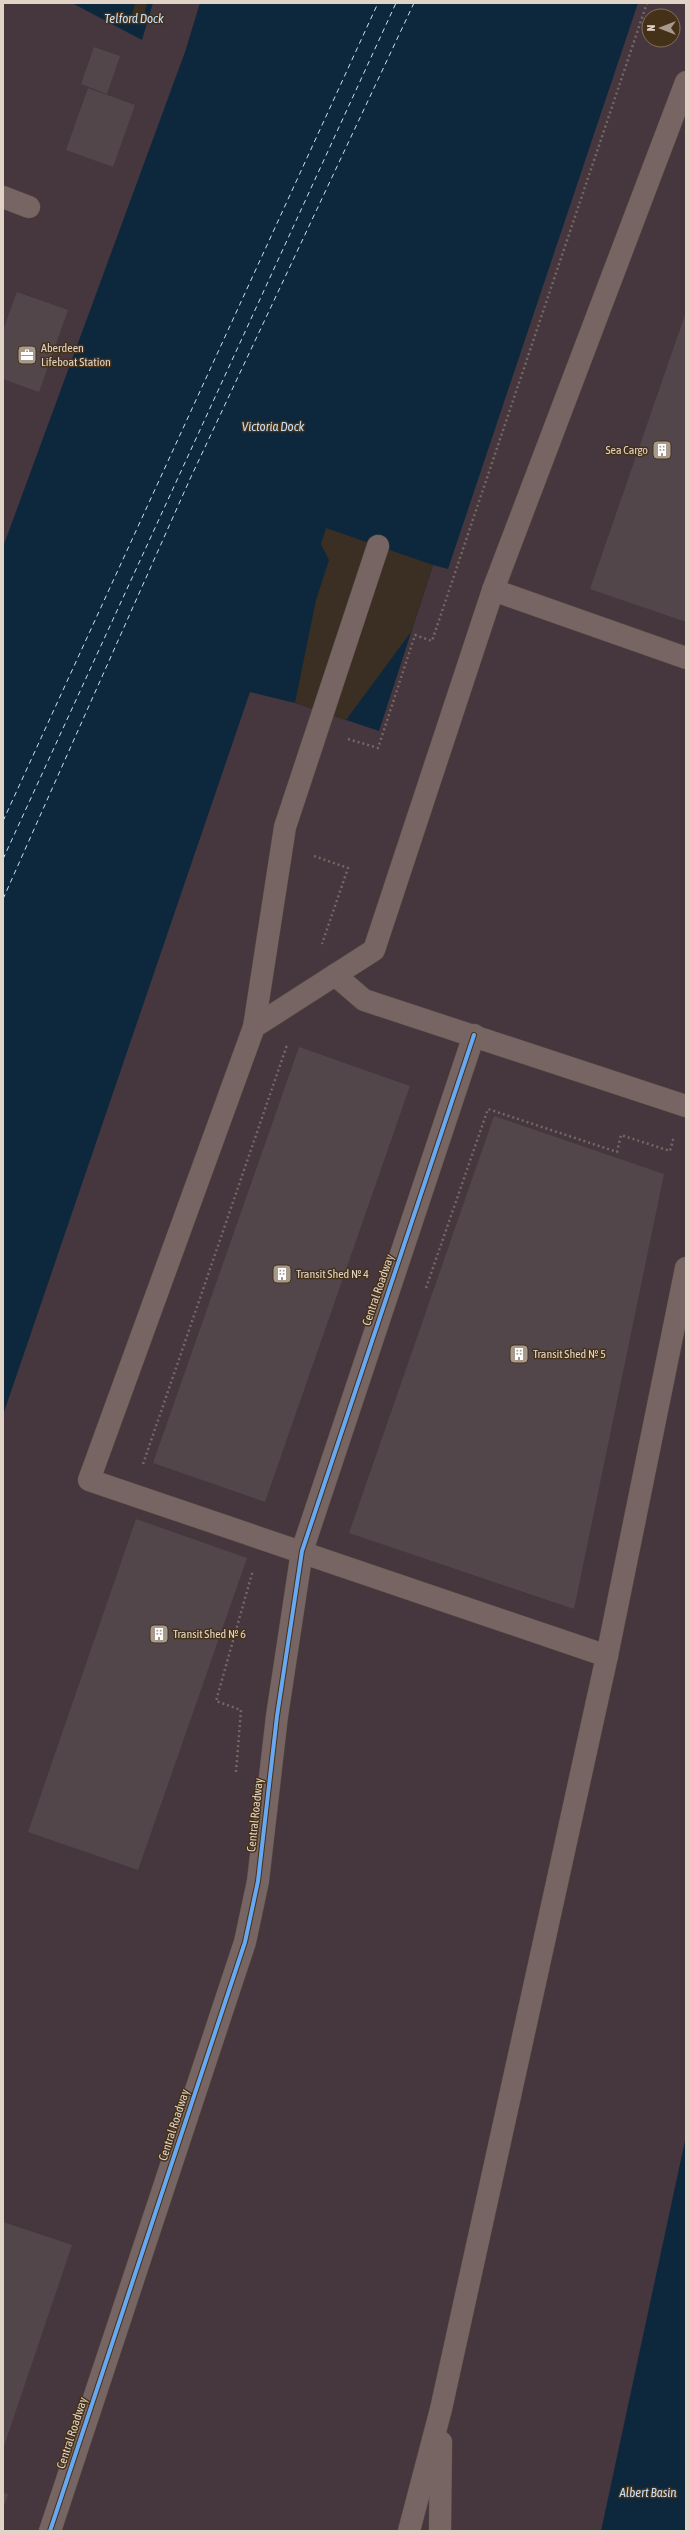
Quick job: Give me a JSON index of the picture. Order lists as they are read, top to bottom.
{
  "streets": {
    "street": ["Central Roadway"]
  },
  "water": ["Telford Dock", "Victoria Dock", "Albert Basin"],
  "places": {
    "office": ["Aberdeen Lifeboat Station"],
    "building": [
      "Sea Cargo",
      "Transit Shed № 4",
      "Transit Shed № 5",
      "Transit Shed № 6"
    ]
  },
  "north": "left"
}
